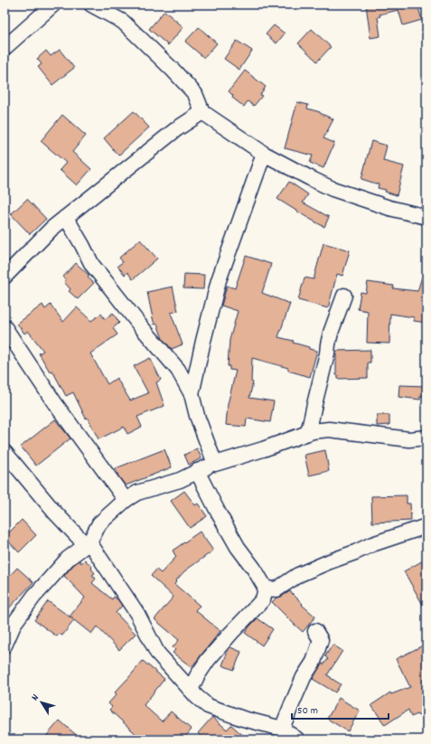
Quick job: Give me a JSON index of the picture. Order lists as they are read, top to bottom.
{
  "scale_bar": "50 m",
  "north": "top left"
}
